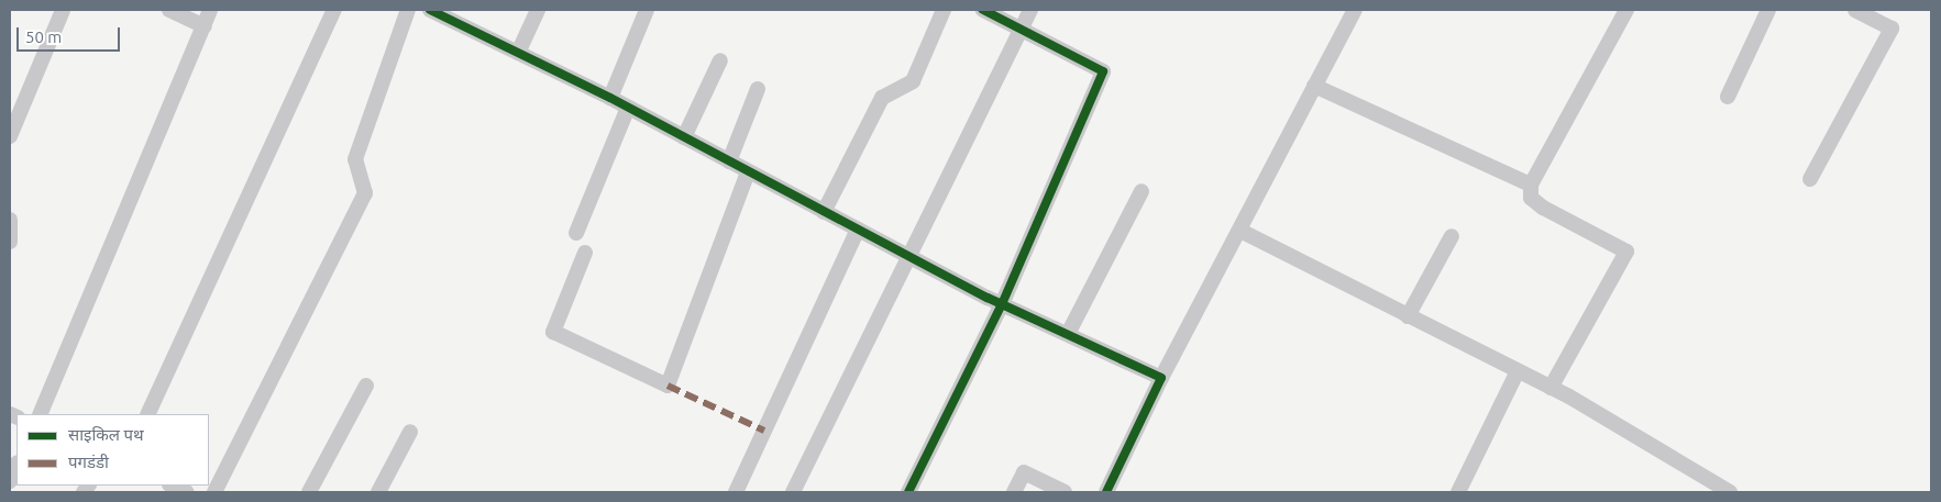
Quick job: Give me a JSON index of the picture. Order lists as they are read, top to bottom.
{
  "legend": ["साइकिल पथ", "पगडंडी"],
  "scale_bar": "50 m"
}
